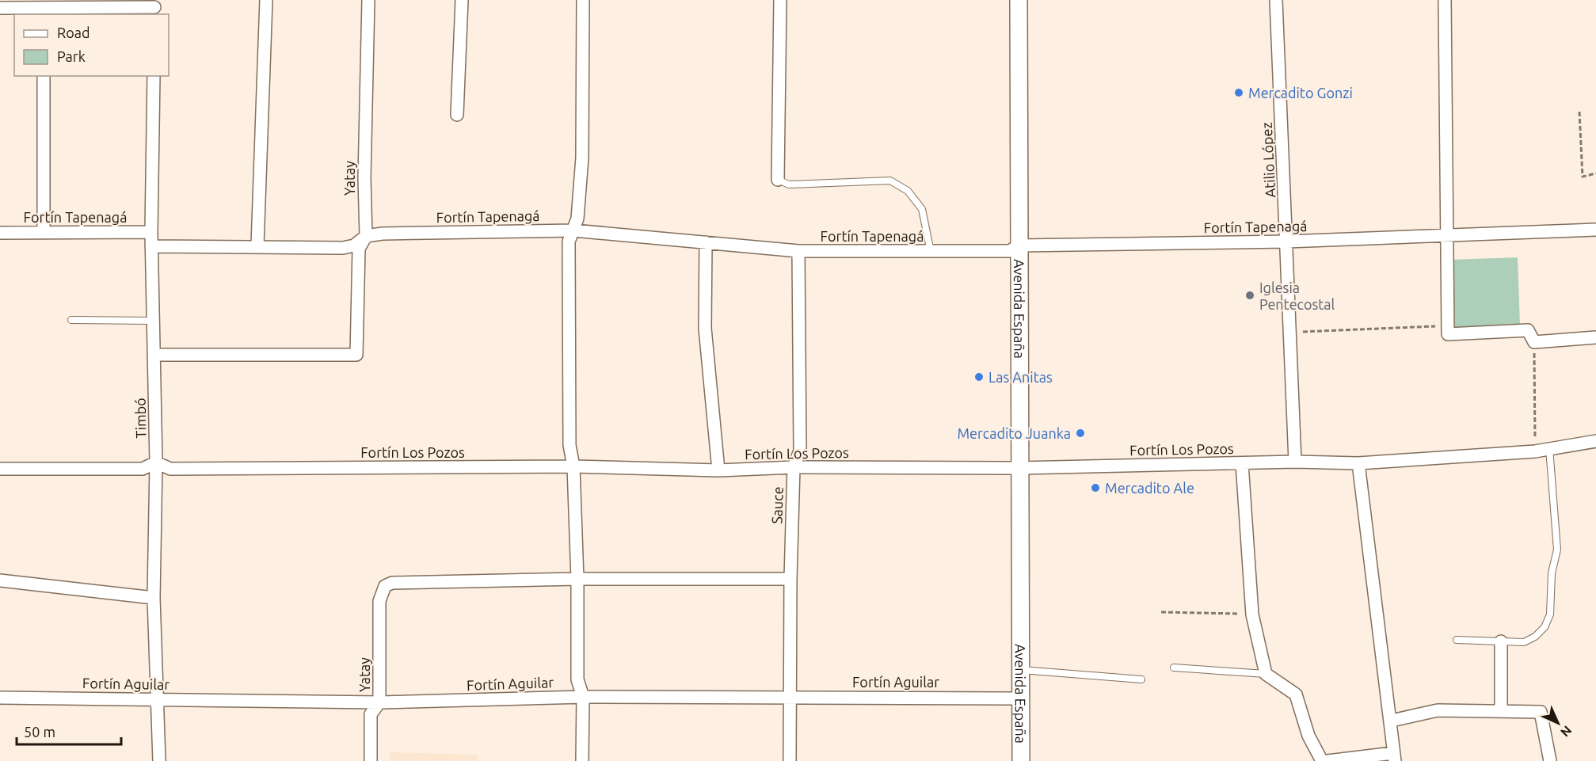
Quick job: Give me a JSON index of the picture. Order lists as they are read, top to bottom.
{
  "streets": {
    "main road": ["Avenida España"],
    "street": [
      "Atilio López",
      "Yatay",
      "Fortín Tapenagá",
      "Timbó",
      "Fortín Los Pozos",
      "Sauce",
      "Fortín Aguilar"
    ]
  },
  "crossings": [
    ["Atilio López", "Fortín Tapenagá"],
    ["Atilio López", "Fortín Los Pozos"],
    ["Yatay", "Fortín Tapenagá"],
    ["Yatay", "Timbó"],
    ["Yatay", "Fortín Aguilar"],
    ["Fortín Tapenagá", "Avenida España"],
    ["Fortín Tapenagá", "Timbó"],
    ["Fortín Tapenagá", "Sauce"],
    ["Avenida España", "Fortín Los Pozos"],
    ["Avenida España", "Fortín Aguilar"],
    ["Timbó", "Fortín Los Pozos"],
    ["Timbó", "Fortín Aguilar"],
    ["Fortín Los Pozos", "Sauce"],
    ["Sauce", "Fortín Aguilar"]
  ],
  "places": [
    "Mercadito Gonzi",
    "Iglesia Pentecostal",
    "Las Anitas",
    "Mercadito Juanka",
    "Mercadito Ale"
  ],
  "legend": ["Road", "Park"],
  "scale_bar": "50 m",
  "north": "bottom right"
}
